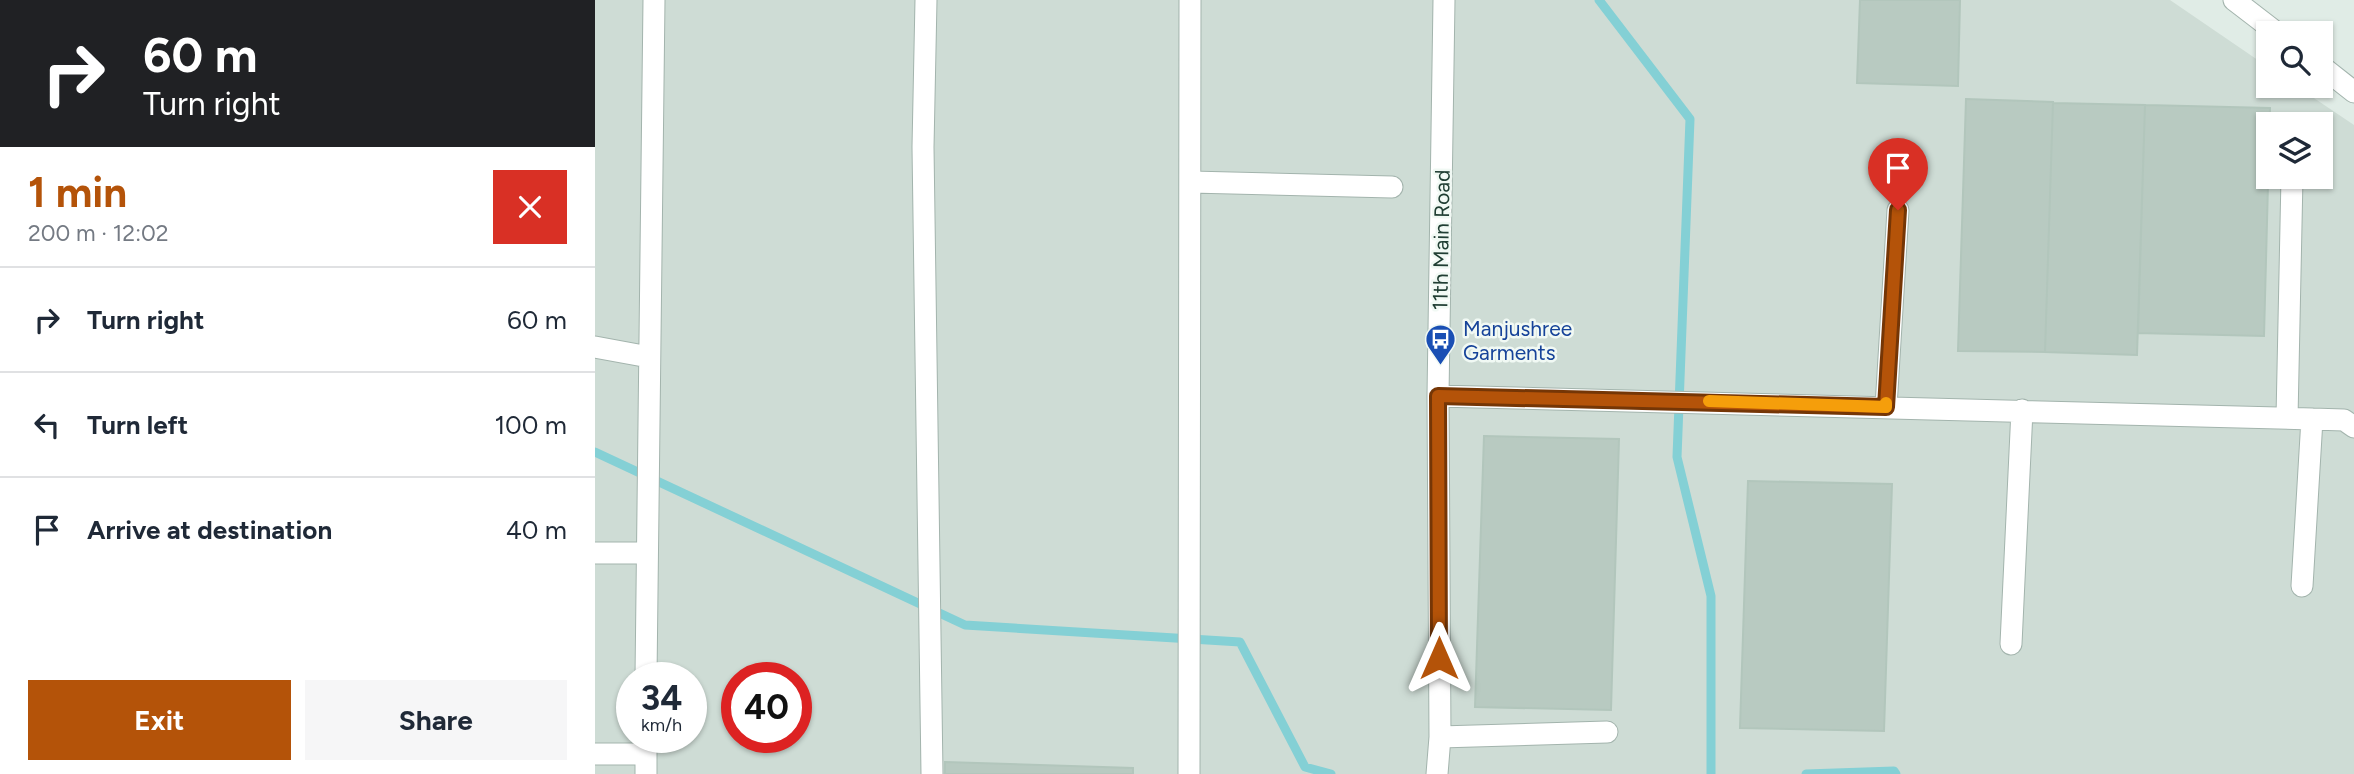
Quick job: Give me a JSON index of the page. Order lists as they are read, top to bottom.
{
  "streets": {
    "street": ["11th Main Road"]
  },
  "places": {
    "bus stop": ["Manjushree Garments"]
  },
  "page": {
    "turn": ["60 m", "Turn right"],
    "heading": ["1 min", "200 m · 12:02"],
    "list": [
      {
        "name": "Turn right",
        "value": "60 m"
      },
      {
        "name": "Turn left",
        "value": "100 m"
      },
      {
        "name": "Arrive at destination",
        "value": "40 m"
      }
    ],
    "speed": "34 km/h",
    "limit": "40",
    "buttons": ["Exit", "Share"]
  }
}
